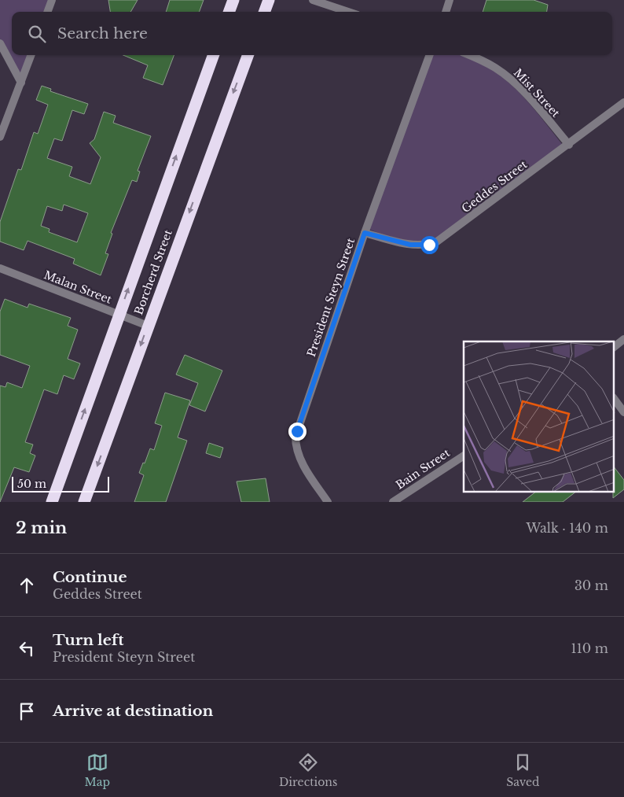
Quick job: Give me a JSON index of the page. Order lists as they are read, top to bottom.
{
  "streets": {
    "highway": ["Borcherd Street"],
    "street": [
      "Mist Street",
      "Geddes Street",
      "Malan Street",
      "President Steyn Street",
      "Bain Street"
    ]
  },
  "crossings": [
    ["Mist Street", "Geddes Street"],
    ["Geddes Street", "President Steyn Street"],
    ["Borcherd Street", "Malan Street"]
  ],
  "scale_bar": "50 m",
  "page": {
    "search": "Search here",
    "scale": "50 m",
    "heading": ["2 min", "Walk · 140 m"],
    "list": [
      ["Continue", "Geddes Street", "30 m"],
      ["Turn left", "President Steyn Street", "110 m"],
      "Arrive at destination"
    ],
    "nav": ["Map", "Directions", "Saved"]
  }
}
